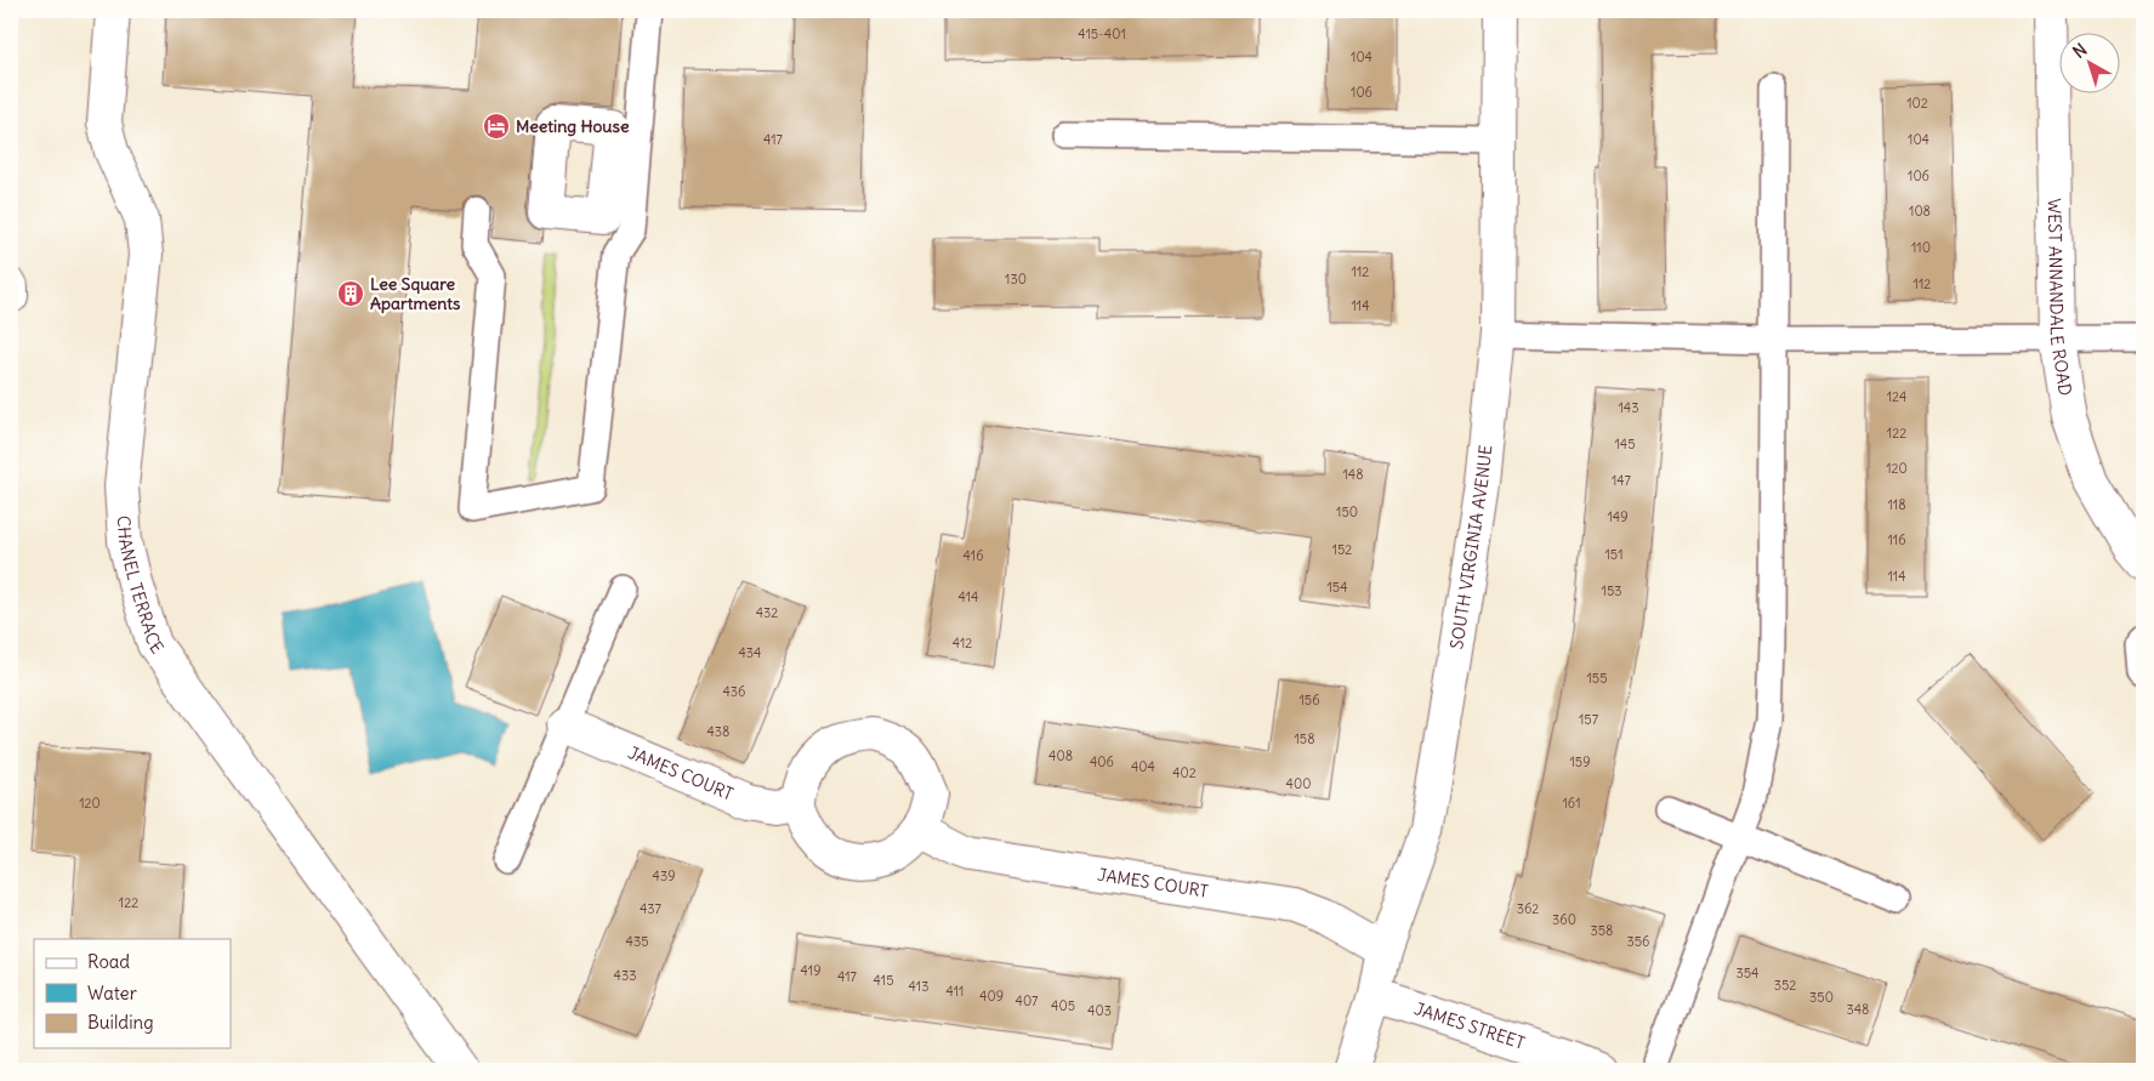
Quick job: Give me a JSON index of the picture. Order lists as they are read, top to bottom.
{
  "streets": {
    "street": [
      "WEST ANNANDALE ROAD",
      "SOUTH VIRGINIA AVENUE",
      "CHANEL TERRACE",
      "JAMES COURT",
      "JAMES STREET"
    ]
  },
  "crossings": [
    ["SOUTH VIRGINIA AVENUE", "JAMES COURT"],
    ["SOUTH VIRGINIA AVENUE", "JAMES STREET"]
  ],
  "places": {
    "hotel": ["Meeting House"],
    "building": ["Lee Square Apartments"]
  },
  "house_numbers": [
    "415-401",
    "104",
    "106",
    "102",
    "417",
    "104",
    "106",
    "108",
    "110",
    "112",
    "130",
    "112",
    "114",
    "124",
    "143",
    "122",
    "145",
    "120",
    "148",
    "147",
    "118",
    "150",
    "149",
    "116",
    "152",
    "151",
    "416",
    "114",
    "154",
    "153",
    "414",
    "432",
    "412",
    "434",
    "155",
    "436",
    "156",
    "157",
    "438",
    "158",
    "408",
    "406",
    "159",
    "404",
    "402",
    "400",
    "120",
    "161",
    "439",
    "122",
    "437",
    "362",
    "360",
    "358",
    "435",
    "356",
    "419",
    "354",
    "433",
    "417",
    "415",
    "352",
    "413",
    "411",
    "409",
    "350",
    "407",
    "405",
    "348",
    "403"
  ],
  "legend": ["Road", "Water", "Building"],
  "north": "top left"
}
